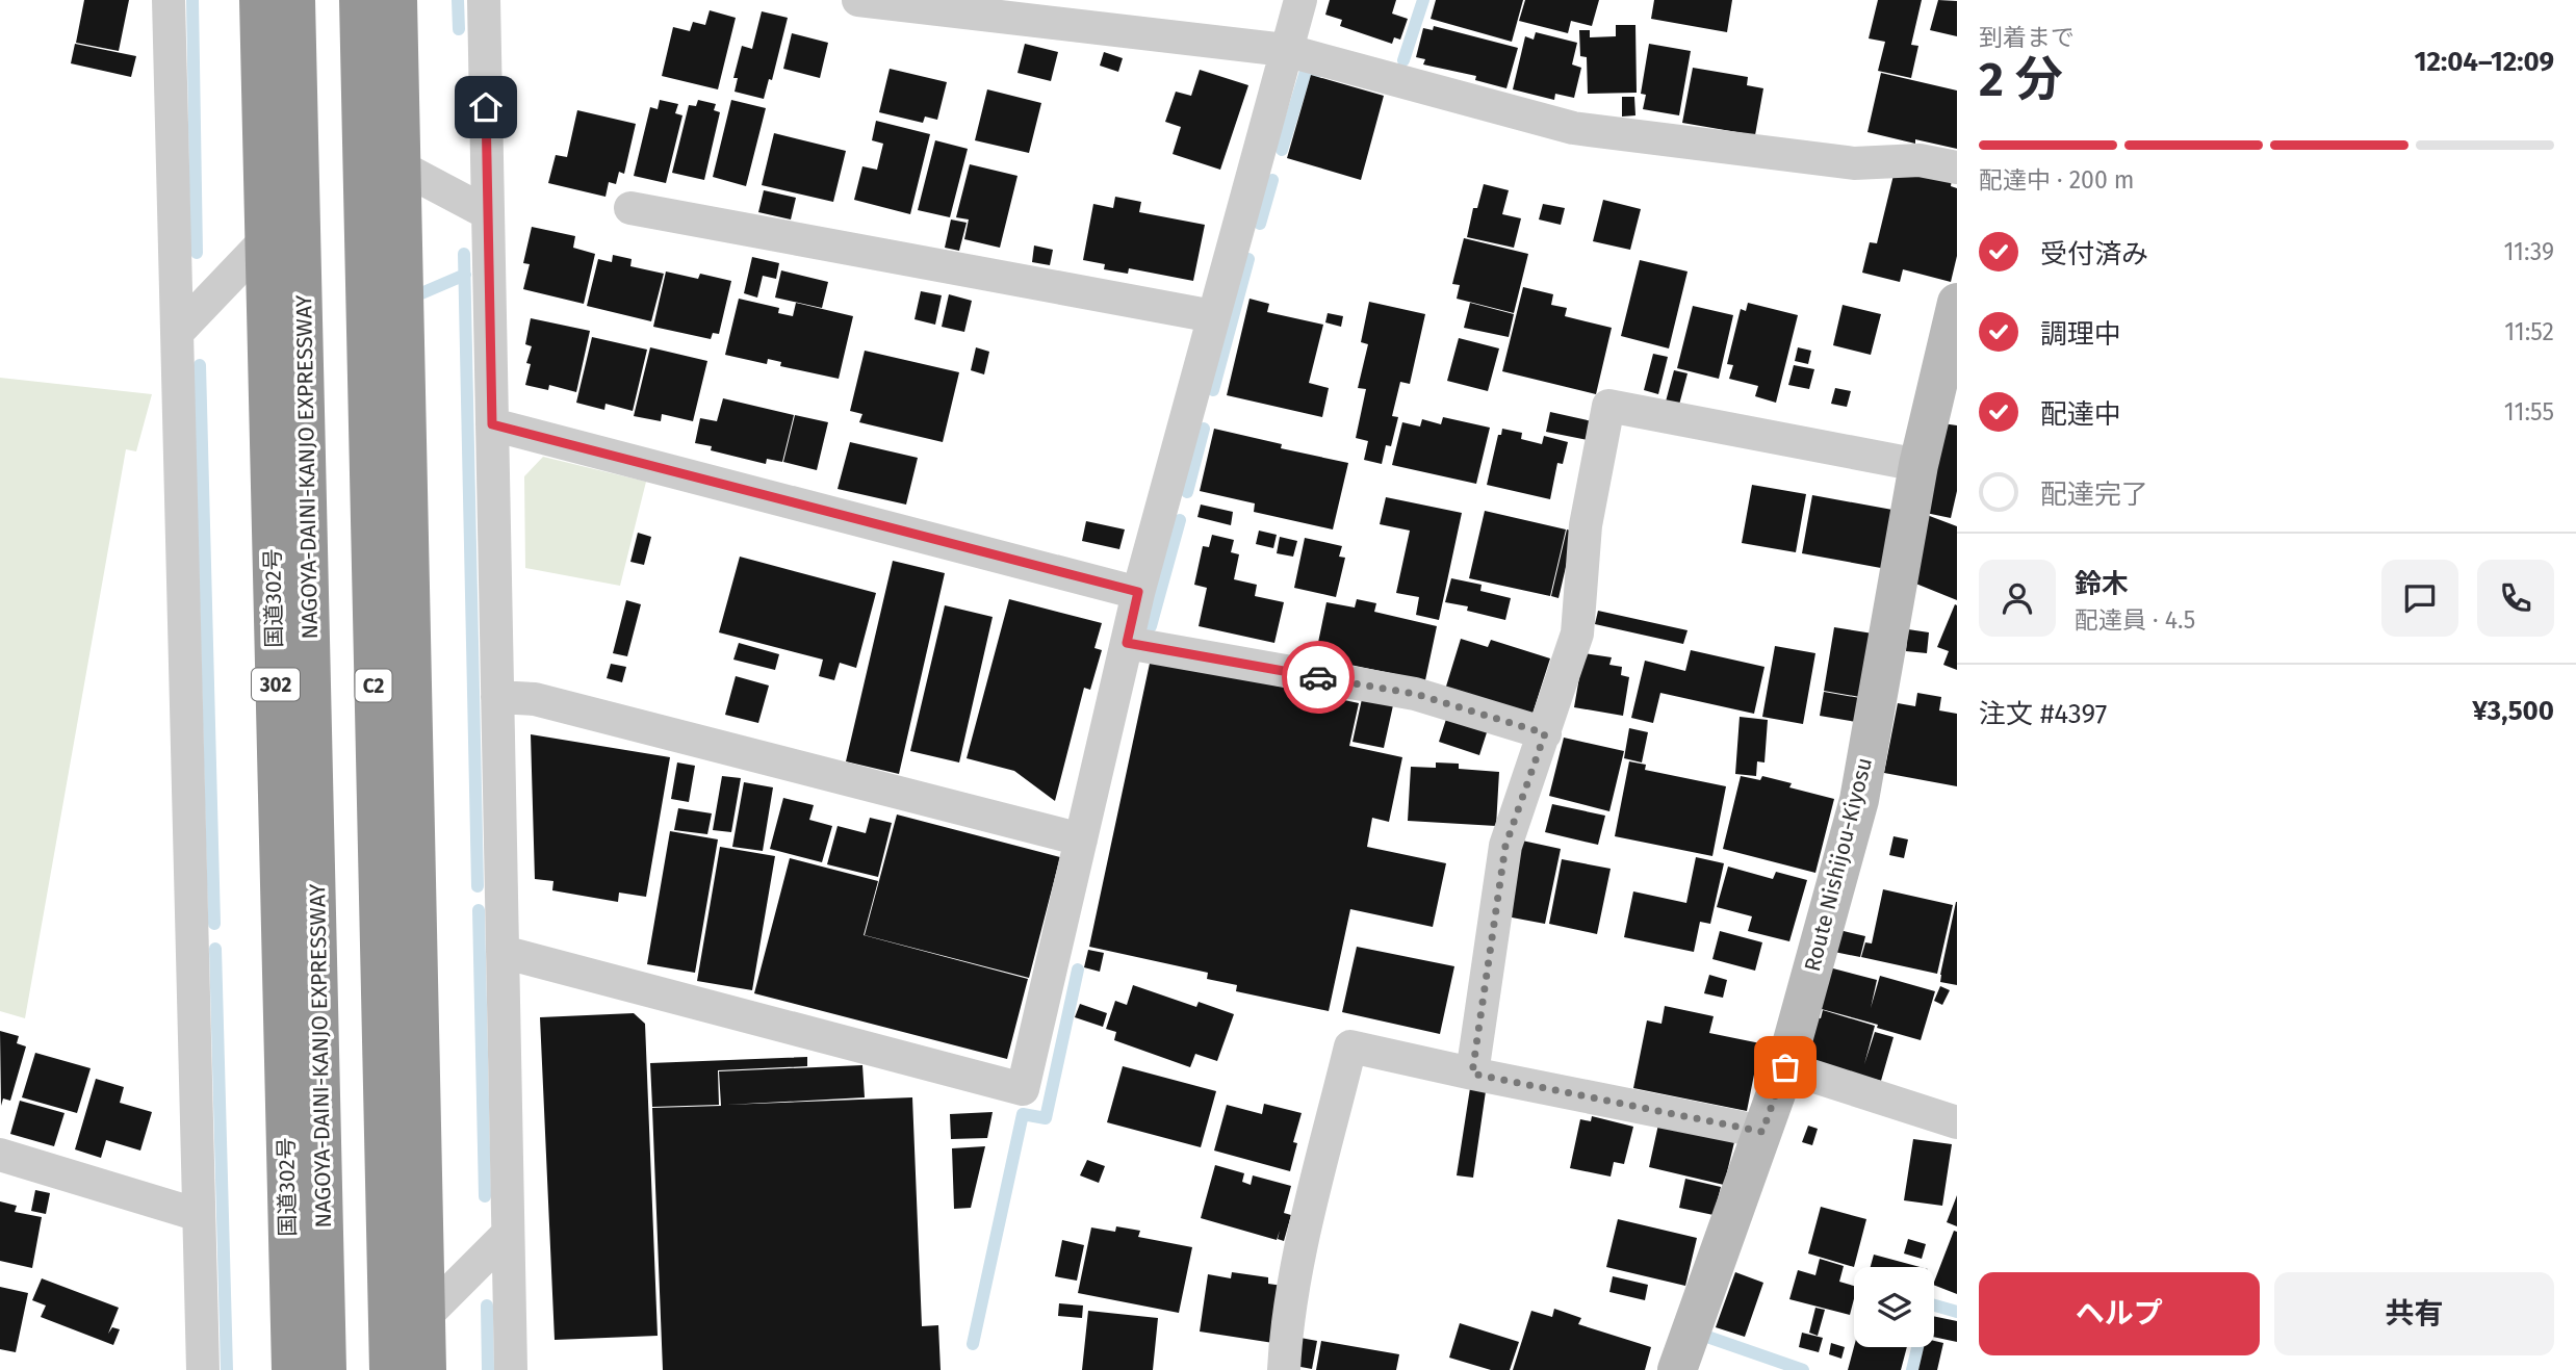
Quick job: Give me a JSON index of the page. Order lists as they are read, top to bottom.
{
  "streets": {
    "highway": [
      "NAGOYA-DAINI-KANJO EXPRESSWAY",
      "国道302号",
      "302",
      "C2"
    ],
    "main road": ["Route Nishijou-Kiyosu"]
  },
  "page": {
    "heading": ["2 分", "到着まで", "12:04–12:09"],
    "panel": [
      "鈴木",
      "配達員 · 4.5",
      "注文 #4397",
      "¥3,500"
    ],
    "bar": "配達中 · 200 m",
    "list": [
      ["受付済み", "11:39"],
      ["調理中", "11:52"],
      ["配達中", "11:55"],
      "配達完了"
    ],
    "buttons": ["ヘルプ", "共有"]
  }
}
